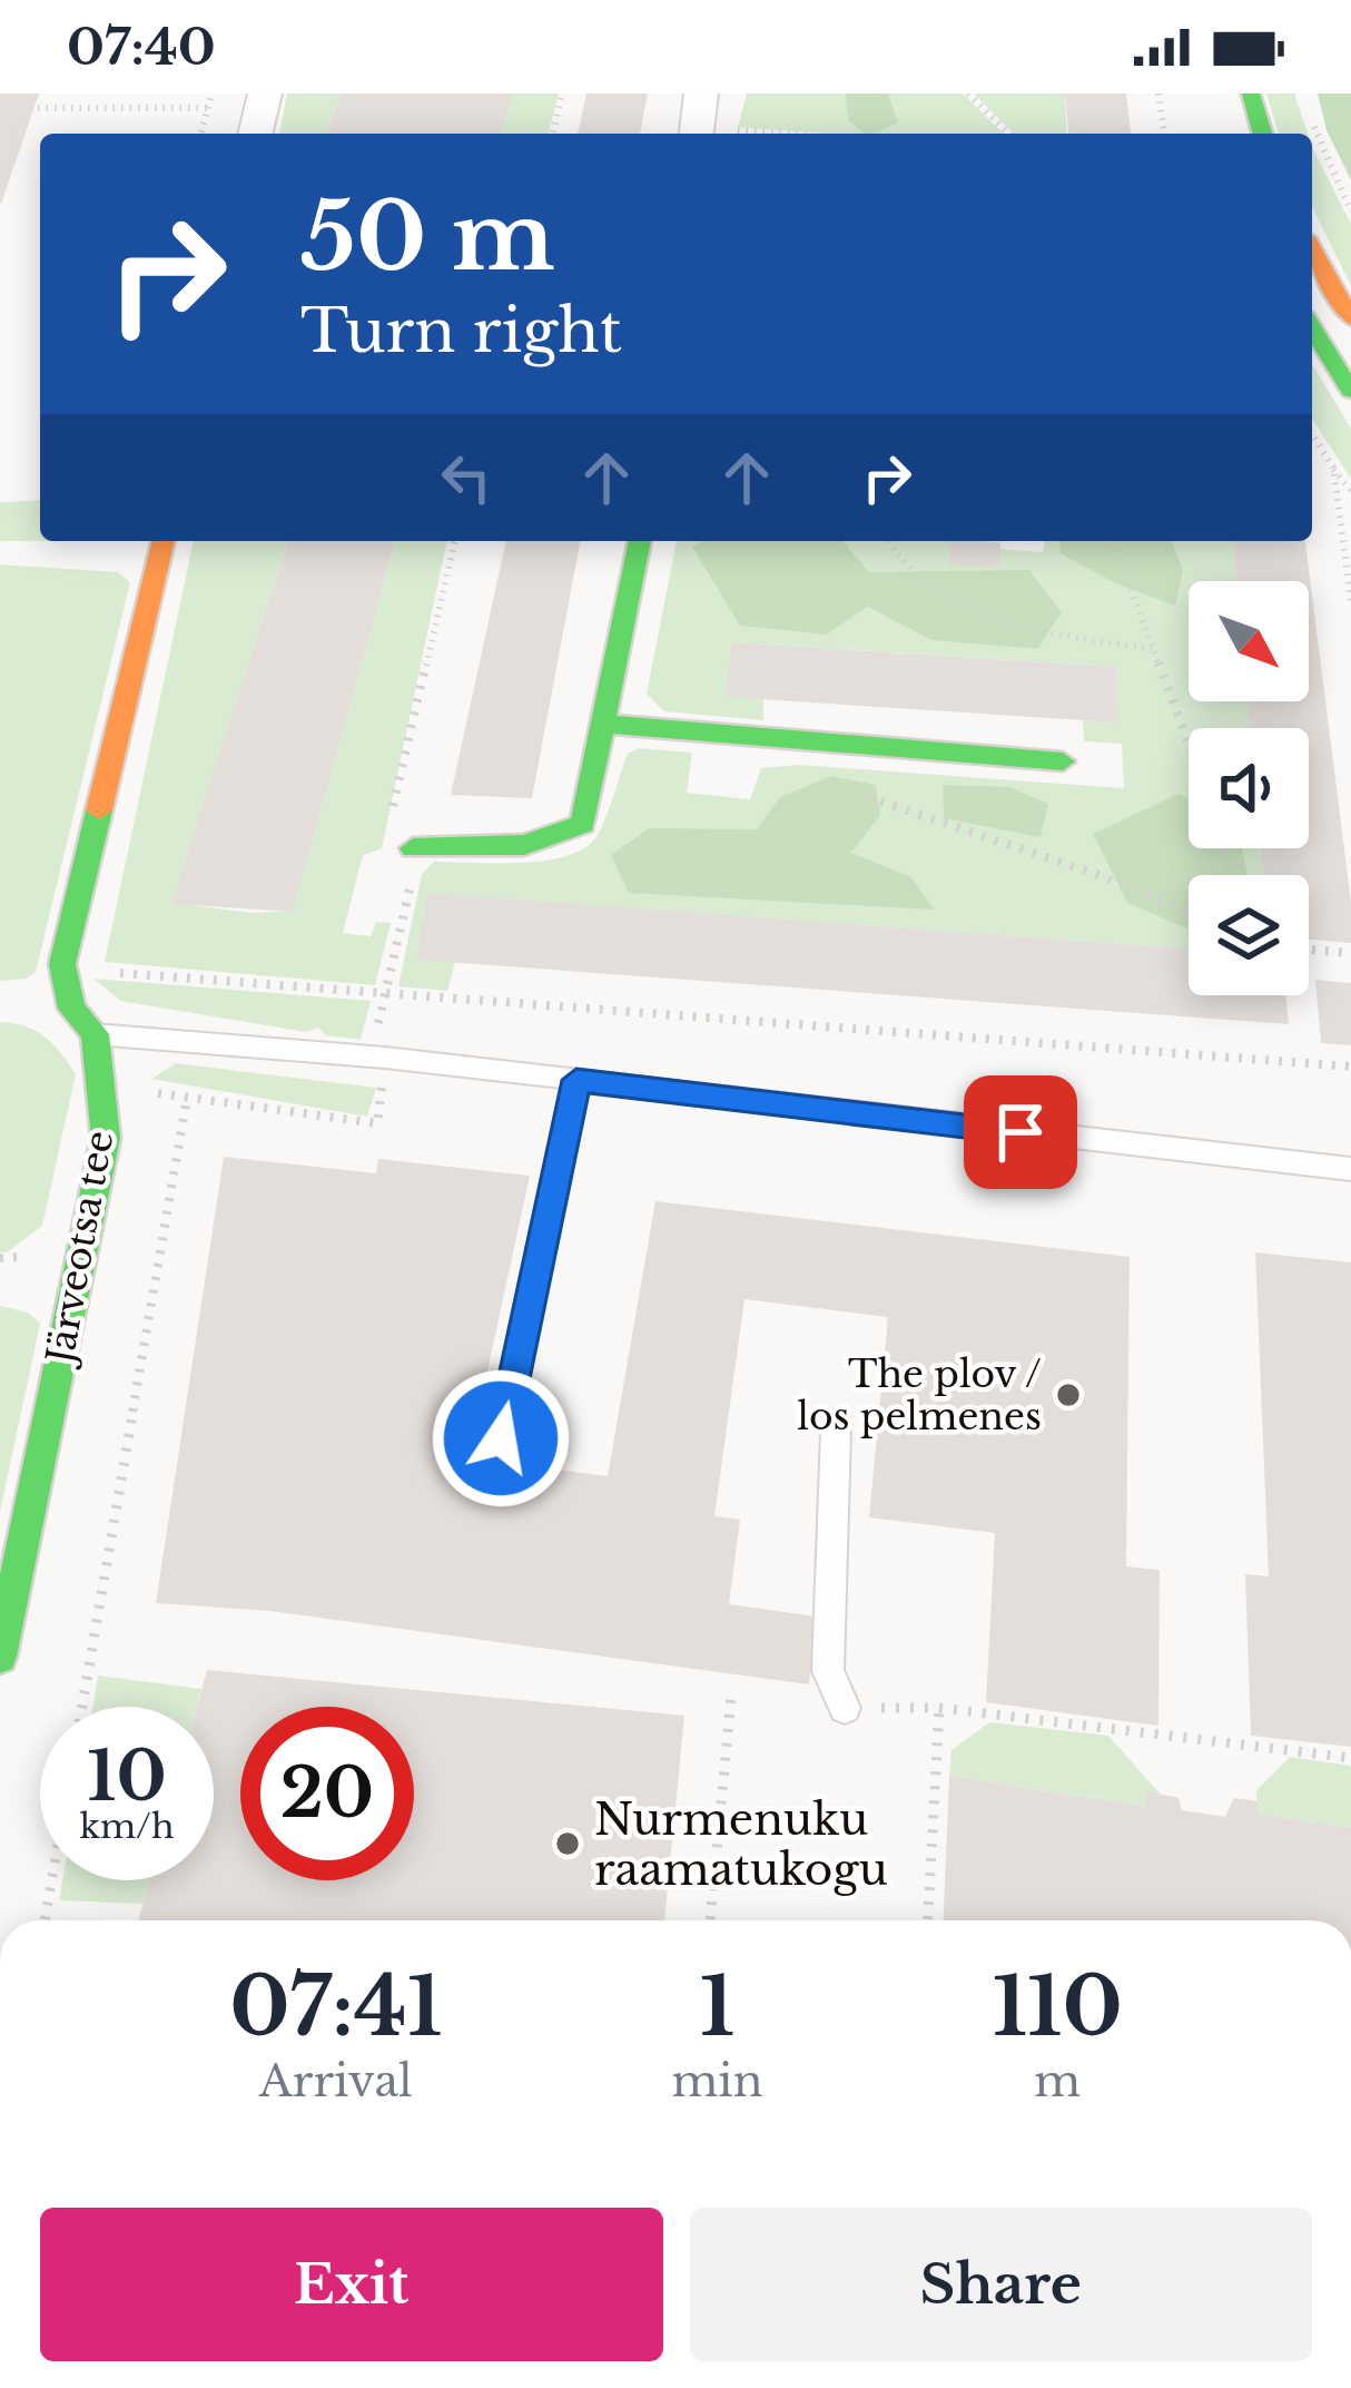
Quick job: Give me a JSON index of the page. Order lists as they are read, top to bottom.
{
  "streets": {
    "street": ["Järveotsa tee"]
  },
  "places": ["The plov / los pelmenes", "Nurmenuku raamatukogu"],
  "north": "bottom right",
  "page": {
    "status": "07:40",
    "turn": ["50 m", "Turn right"],
    "speed": "10 km/h",
    "limit": "20",
    "eta": [
      "07:41",
      "Arrival",
      "1",
      "min",
      "110",
      "m"
    ],
    "buttons": ["Exit", "Share"]
  }
}
